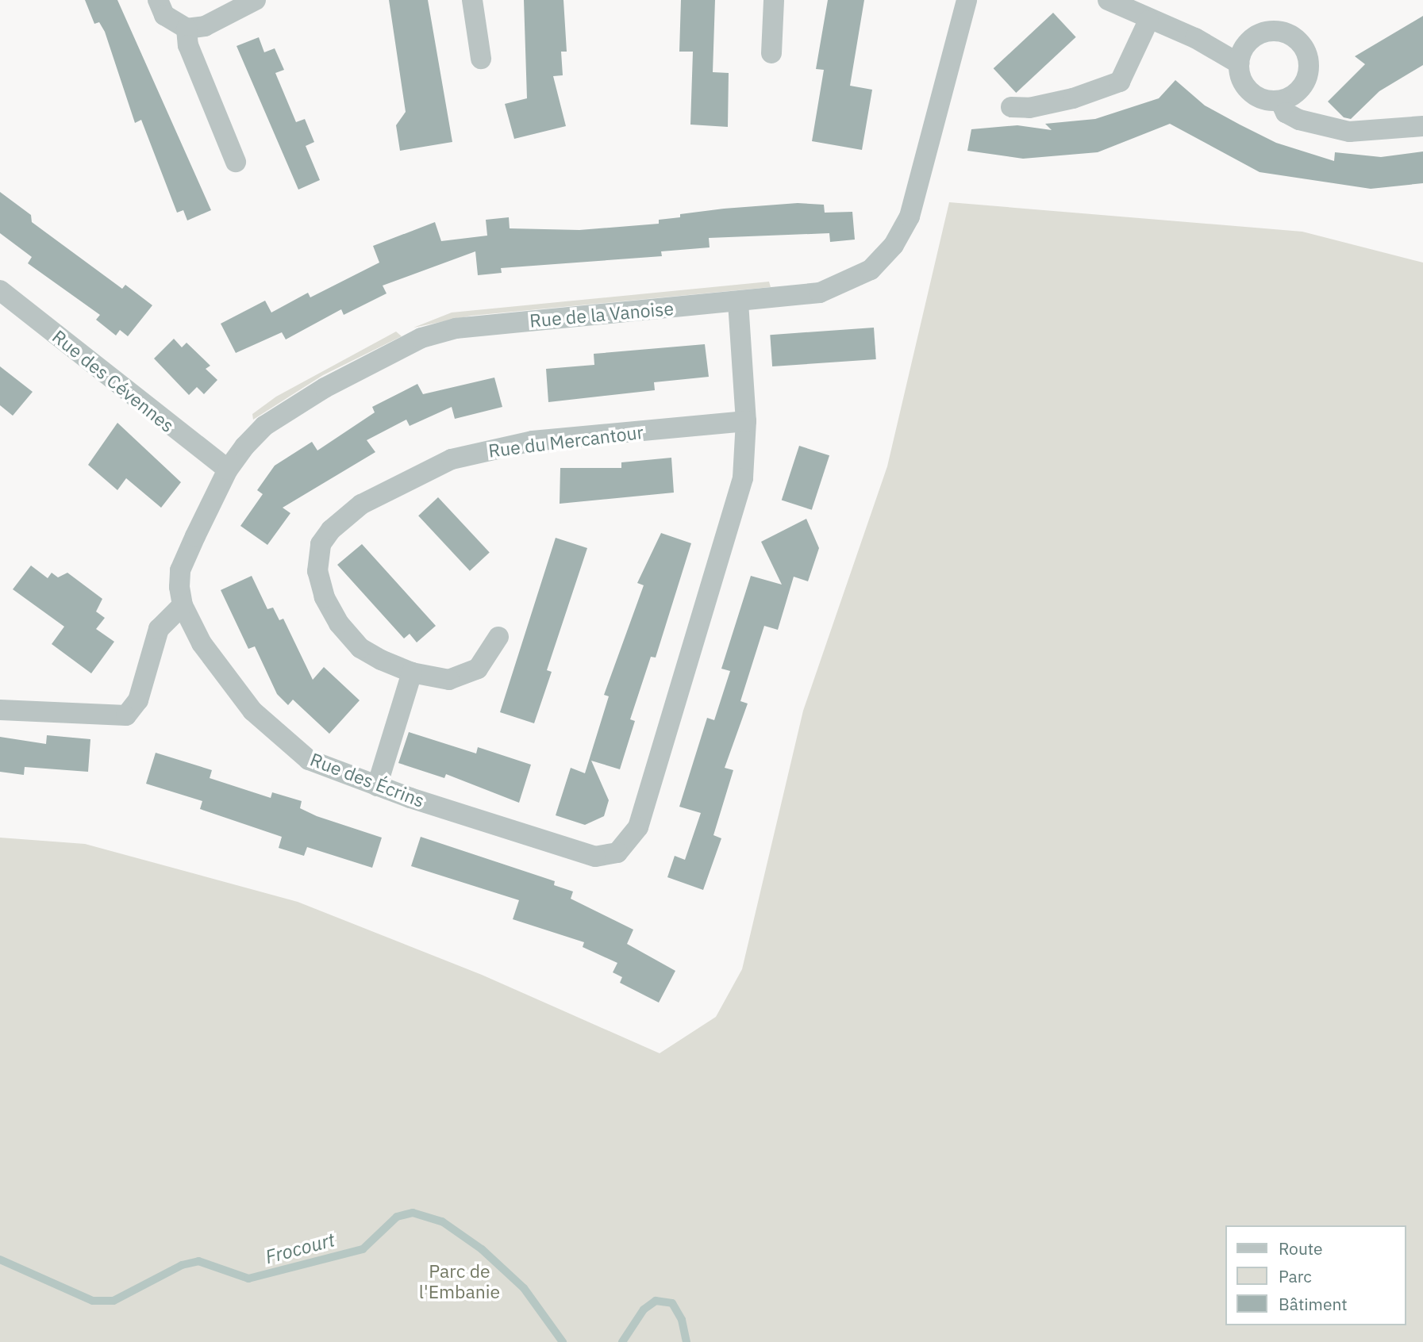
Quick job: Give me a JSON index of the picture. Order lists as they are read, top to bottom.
{
  "streets": {
    "street": [
      "Rue de la Vanoise",
      "Rue des Cévennes",
      "Rue du Mercantour",
      "Rue des Écrins"
    ]
  },
  "crossings": [
    ["Rue de la Vanoise", "Rue des Cévennes"],
    ["Rue de la Vanoise", "Rue des Écrins"],
    ["Rue du Mercantour", "Rue des Écrins"]
  ],
  "water": ["Frocourt"],
  "parks": ["Parc de l'Embanie"],
  "legend": ["Route", "Parc", "Bâtiment"]
}
